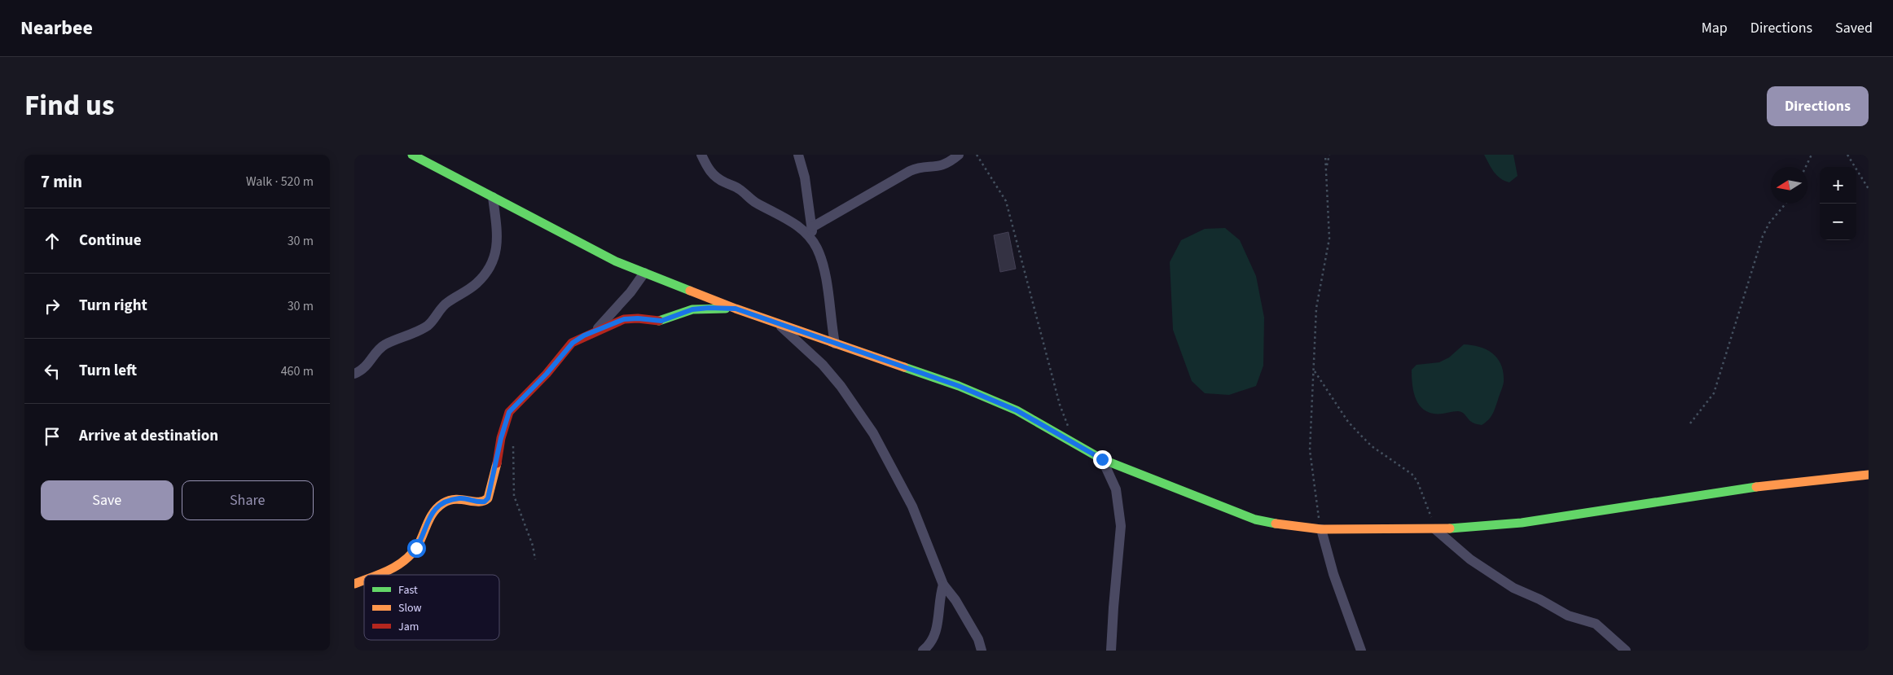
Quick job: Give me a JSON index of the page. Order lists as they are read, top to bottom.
{
  "legend": ["Fast", "Slow", "Jam"],
  "north": "left",
  "page": {
    "header": "Nearbee",
    "nav": ["Map", "Directions", "Saved"],
    "title": "Find us",
    "buttons": [
      "Directions",
      ["Save", "Share"]
    ],
    "heading": ["7 min", "Walk · 520 m"],
    "map_buttons": ["+", "−"],
    "list": [
      ["Continue", "30 m"],
      ["Turn right", "30 m"],
      ["Turn left", "460 m"],
      "Arrive at destination"
    ]
  }
}
